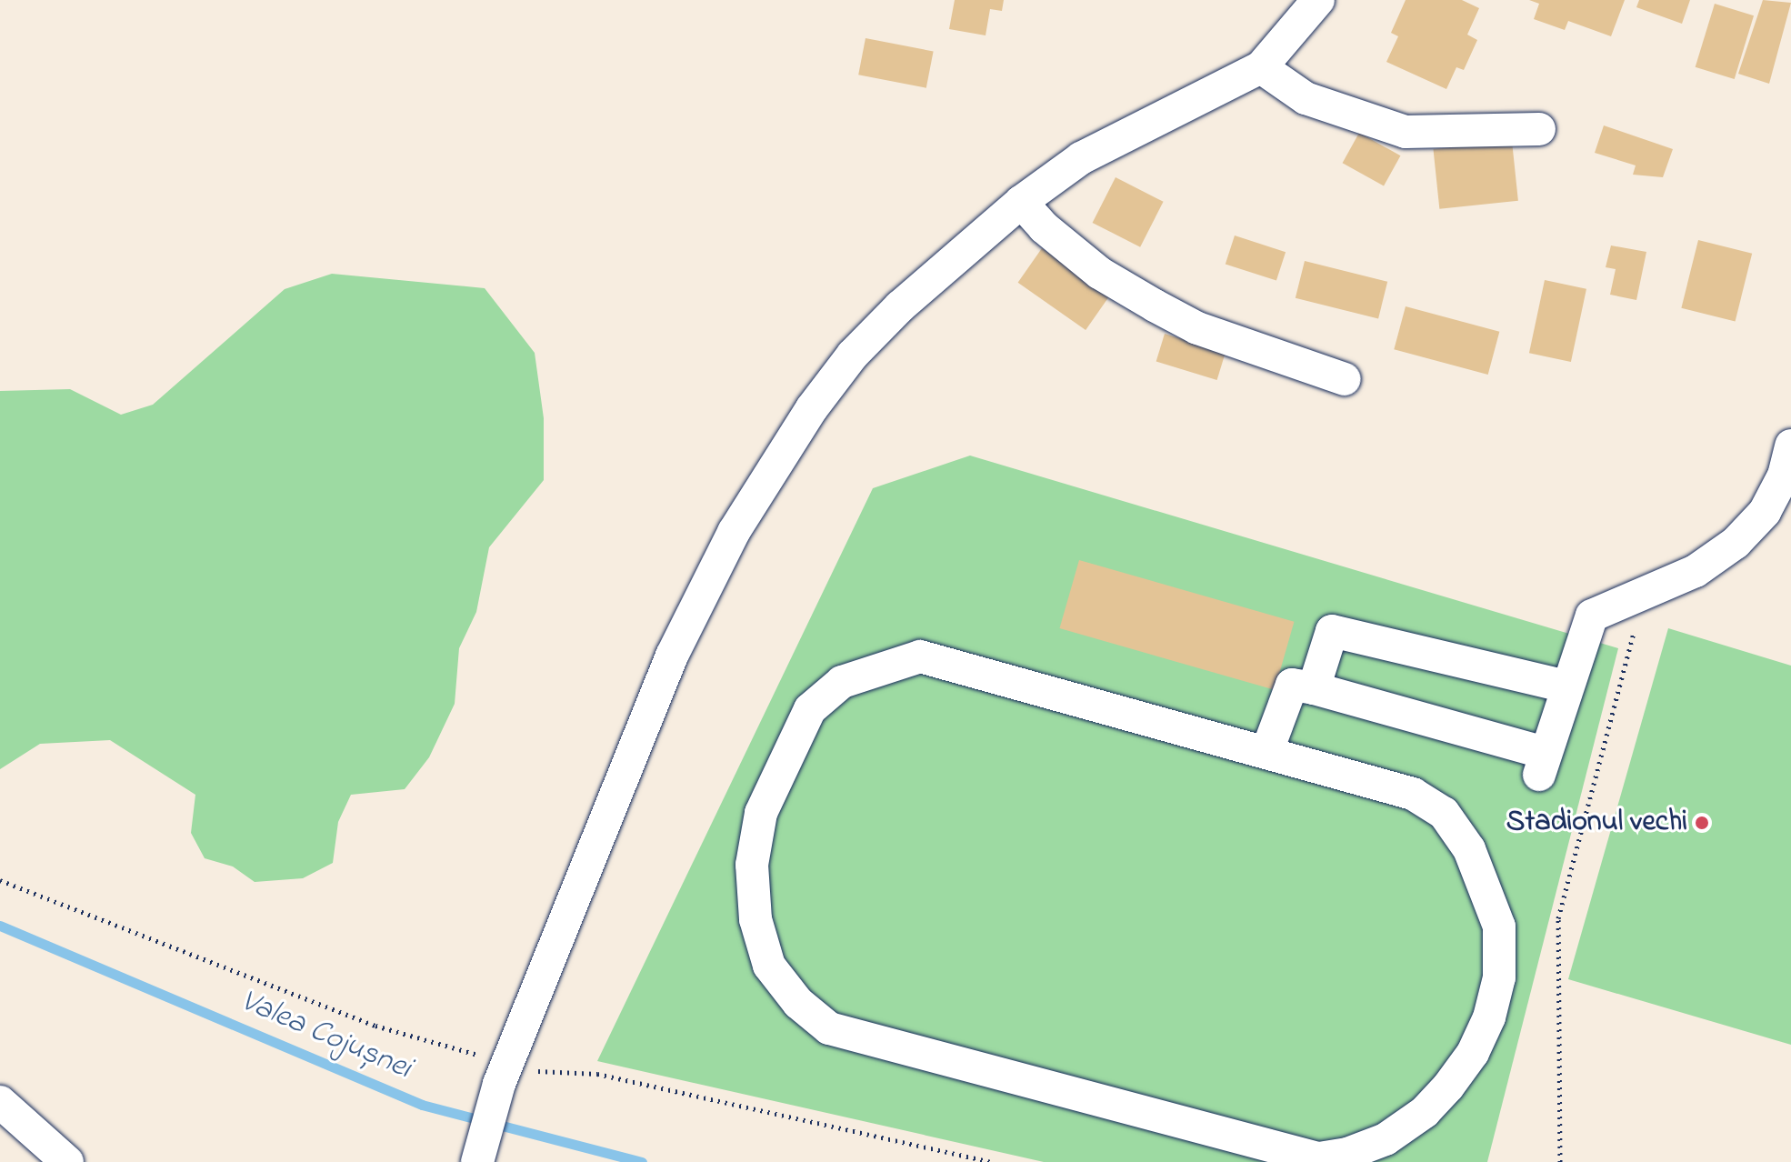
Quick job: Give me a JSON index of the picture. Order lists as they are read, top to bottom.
{
  "water": ["Valea Cojușnei"],
  "places": ["Stadionul vechi"]
}
